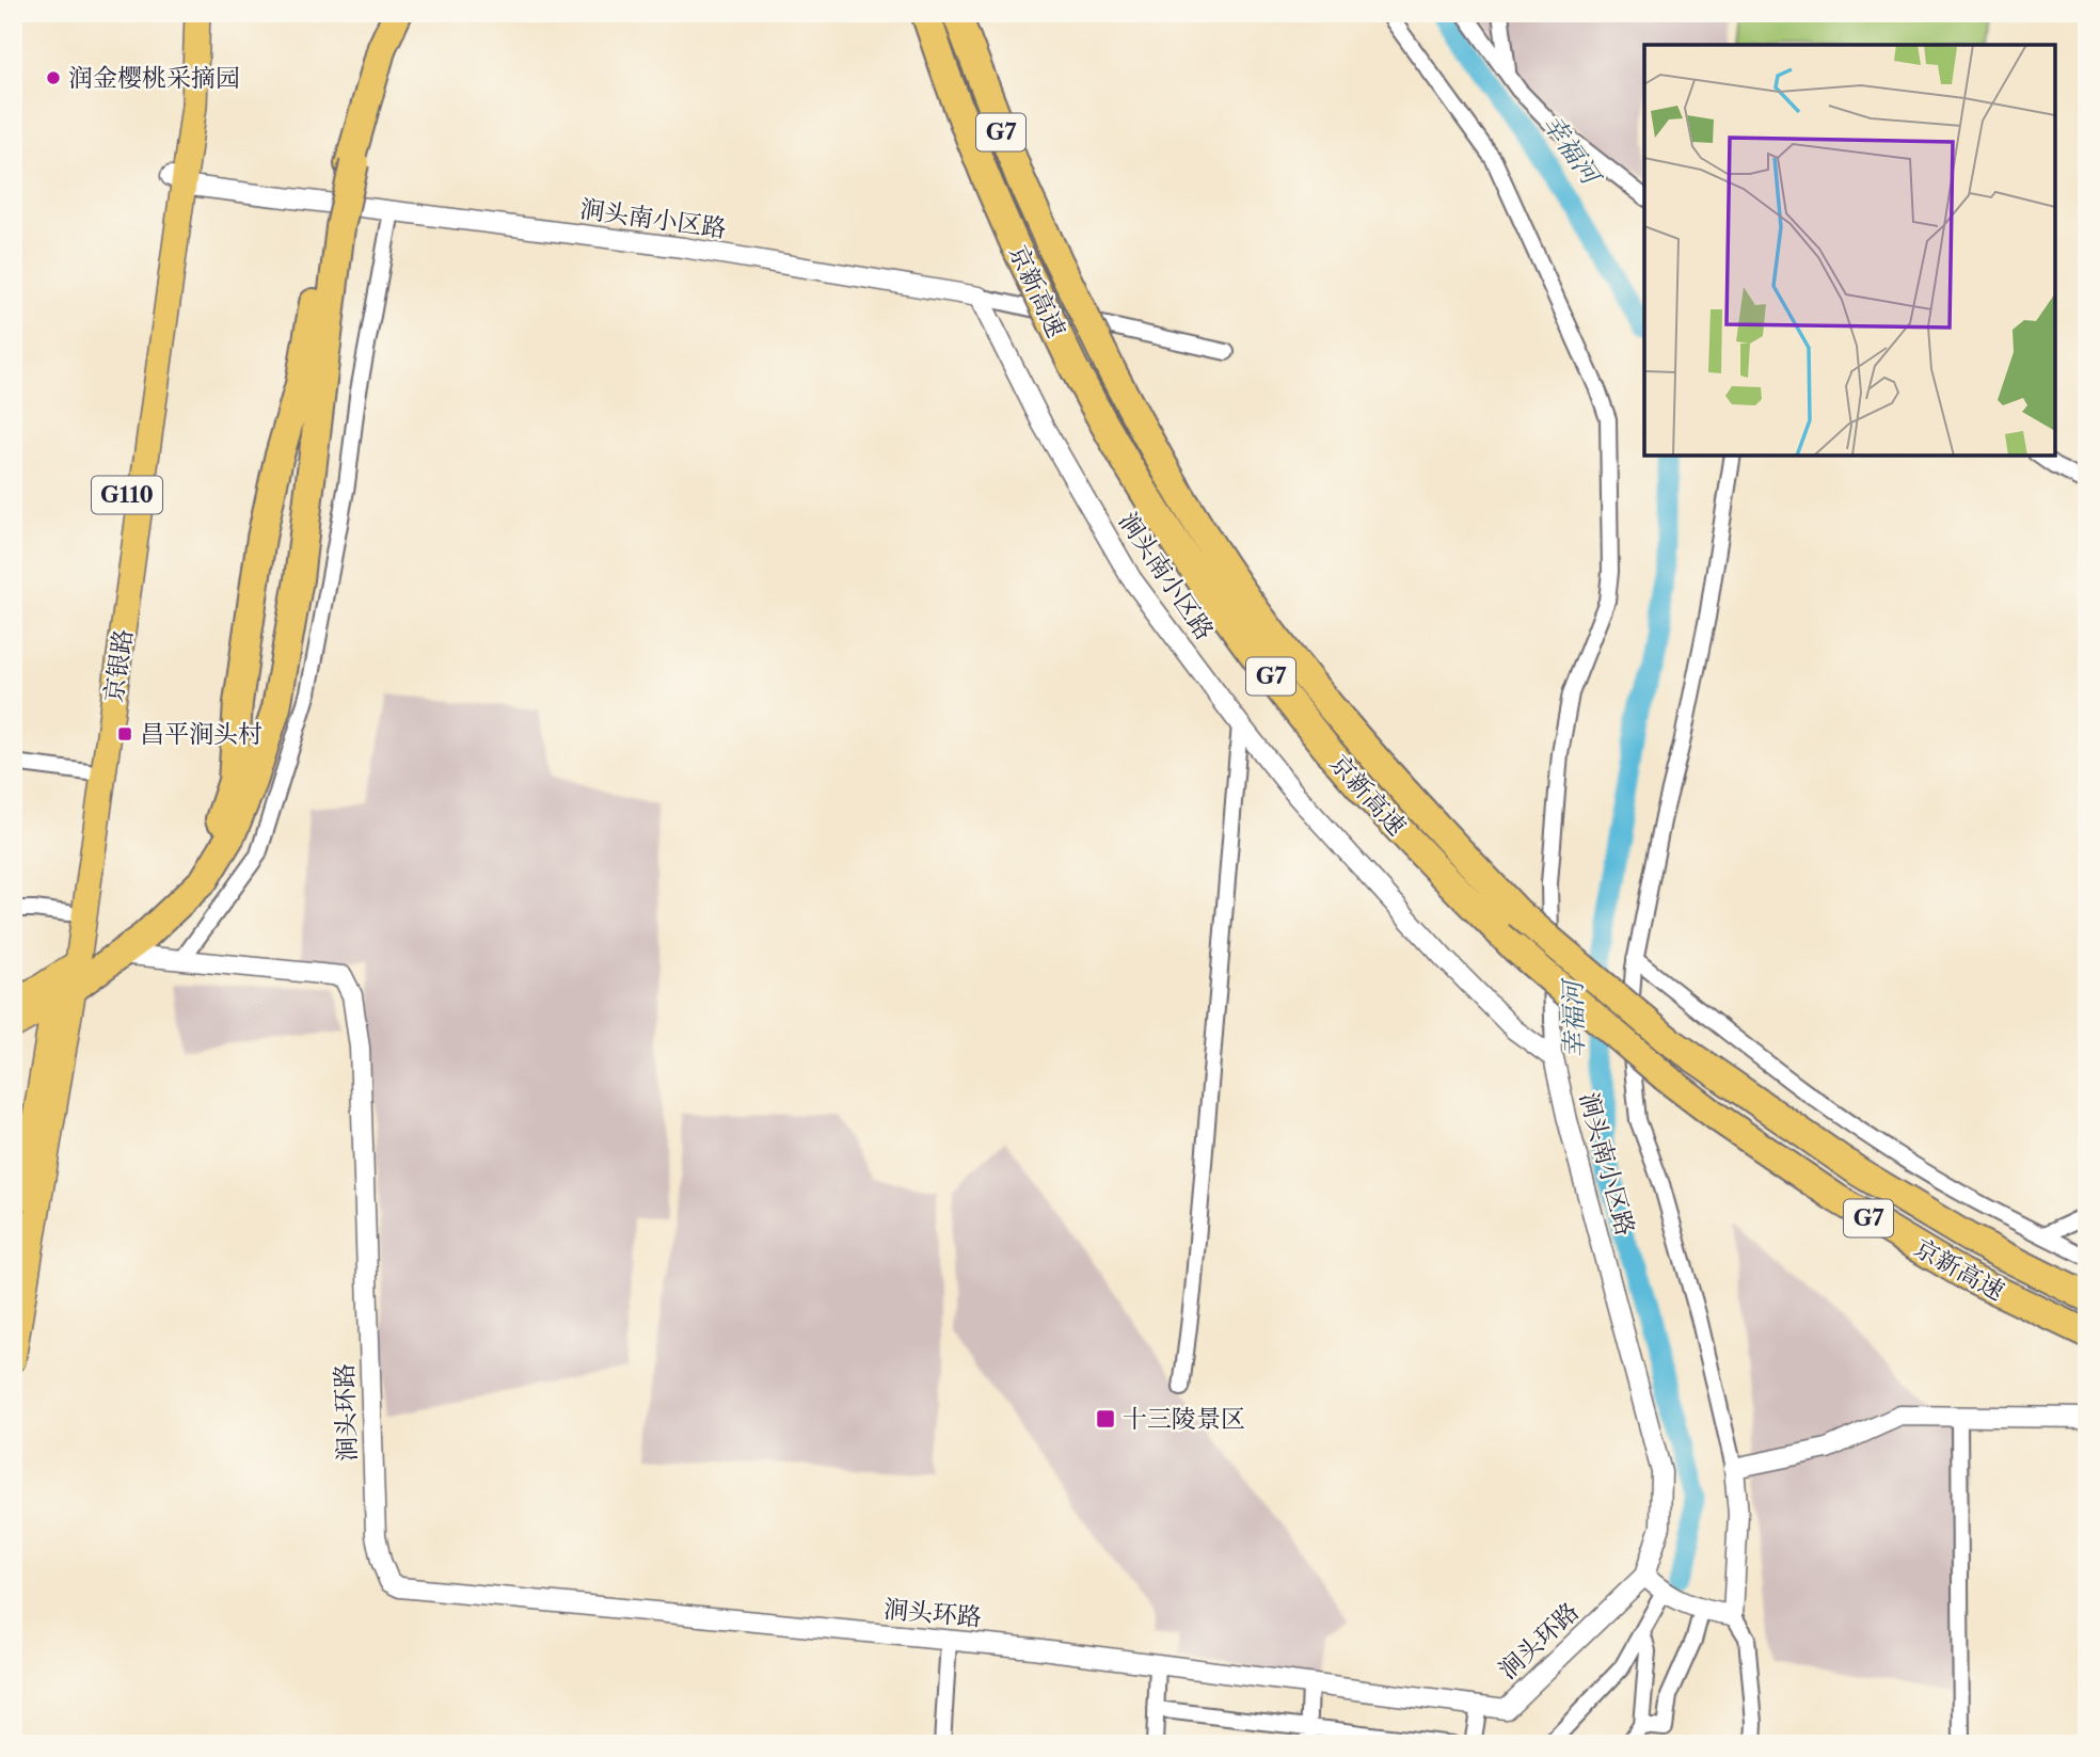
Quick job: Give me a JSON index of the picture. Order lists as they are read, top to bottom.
{
  "streets": {
    "highway": ["G7", "京新高速"],
    "main road": ["G110", "京银路"],
    "street": ["涧头南小区路", "涧头环路"]
  },
  "crossings": [
    ["涧头南小区路", "京银路"],
    ["涧头南小区路", "涧头环路"]
  ],
  "water": ["幸福河"],
  "places": {
    "other": ["润金樱桃采摘园"],
    "transit": ["昌平涧头村", "十三陵景区"]
  }
}
